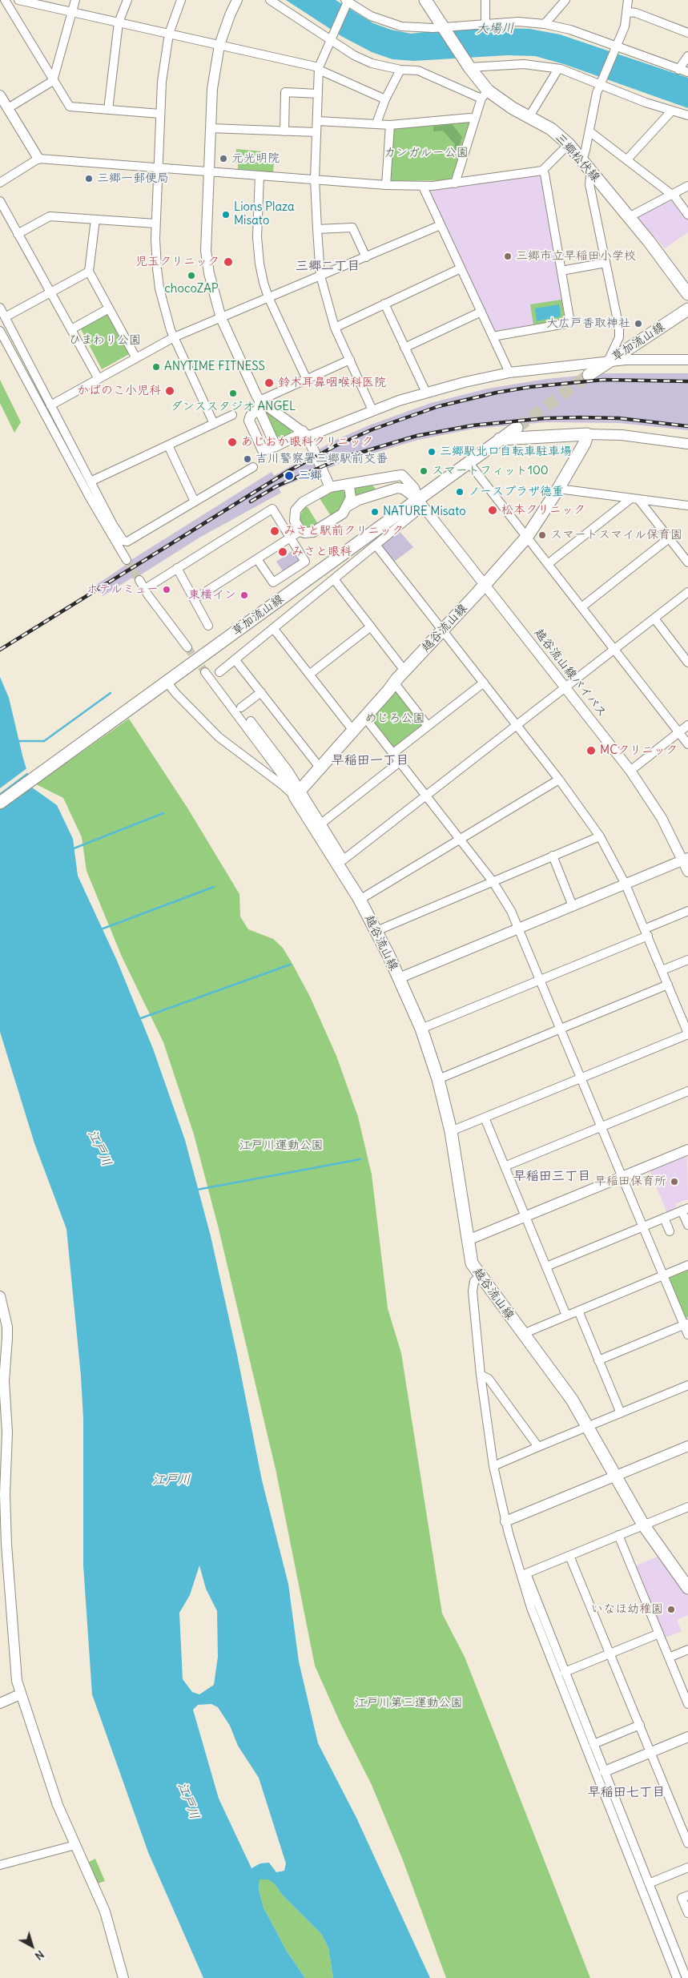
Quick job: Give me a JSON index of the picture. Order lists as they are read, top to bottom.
{
  "streets": {
    "main road": ["三郷松伏線", "草加流山線", "越谷流山線"],
    "street": ["越谷流山線バイパス"]
  },
  "crossings": [
    ["草加流山線", "越谷流山線バイパス"],
    ["越谷流山線", "越谷流山線バイパス"]
  ],
  "districts": [
    "三郷二丁目",
    "早稲田一丁目",
    "早稲田三丁目",
    "早稲田七丁目"
  ],
  "water": ["大場川", "江戸川"],
  "parks": [
    "カンガルー公園",
    "ひまわり公園",
    "めじろ公園",
    "江戸川運動公園",
    "江戸川第三運動公園"
  ],
  "places": [
    "元光明院",
    "三郷一郵便局",
    "Lions Plaza Misato",
    "三郷市立早稲田小学校",
    "児玉クリニック",
    "chocoZAP",
    "大広戸香取神社",
    "ANYTIME FITNESS",
    "鈴木耳鼻咽喉科医院",
    "かばのこ小児科",
    "ダンススタジオ ANGEL",
    "あじおか眼科クリニック",
    "三郷駅北口自転車駐車場",
    "吉川警察署三郷駅前交番",
    "スマートフィット100",
    "三郷",
    "ノースプラザ徳重",
    "松本クリニック",
    "NATURE Misato",
    "みさと駅前クリニック",
    "スマートスマイル保育園",
    "みさと眼科",
    "ホテルミュー",
    "東横イン",
    "MCクリニック",
    "早稲田保育所",
    "いなほ幼稚園"
  ],
  "north": "bottom right"
}
